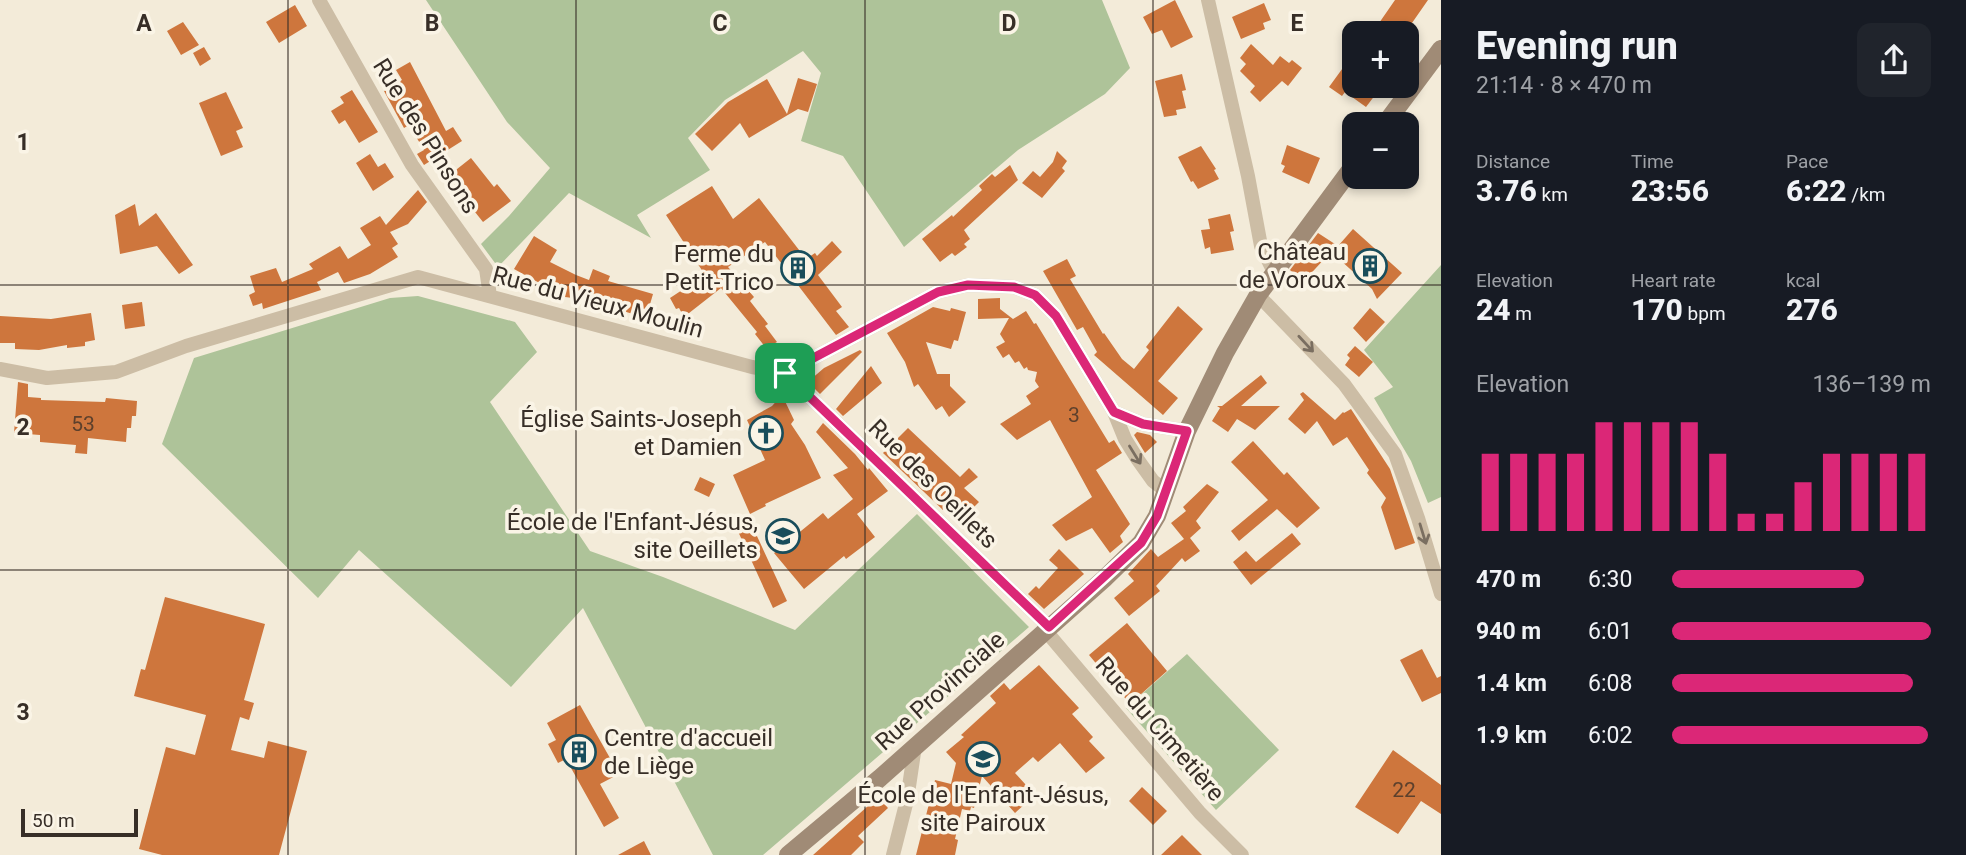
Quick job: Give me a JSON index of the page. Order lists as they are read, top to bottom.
{
  "streets": {
    "main road": ["Rue Provinciale"],
    "street": [
      "Rue des Pinsons",
      "Rue du Vieux Moulin",
      "Rue des Oeillets",
      "Rue du Cimetière"
    ]
  },
  "crossings": [
    ["Rue des Pinsons", "Rue du Vieux Moulin"],
    ["Rue du Vieux Moulin", "Rue des Oeillets"],
    ["Rue des Oeillets", "Rue Provinciale"],
    ["Rue des Oeillets", "Rue du Cimetière"],
    ["Rue Provinciale", "Rue du Cimetière"]
  ],
  "places": {
    "building": ["Château de Voroux", "Ferme du Petit-Trico", "Centre d'accueil de Liège"],
    "church": ["Église Saints-Joseph et Damien"],
    "school or university": ["École de l'Enfant-Jésus, site Oeillets", "École de l'Enfant-Jésus, site Pairoux"]
  },
  "house_numbers": ["3", "53", "22"],
  "scale_bar": "50 m",
  "page": {
    "heading": ["Evening run", "21:14 · 8 × 470 m"],
    "map_buttons": ["+", "−"],
    "stats": [
      ["Distance", "3.76 km"],
      ["Time", "23:56"],
      ["Pace", "6:22 /km"],
      ["Elevation", "24 m"],
      ["Heart rate", "170 bpm"],
      ["kcal", "276"]
    ],
    "chart": ["Elevation", "136–139 m"],
    "list": [
      {
        "name": "470 m",
        "note": "6:30"
      },
      {
        "name": "940 m",
        "note": "6:01"
      },
      {
        "name": "1.4 km",
        "note": "6:08"
      },
      {
        "name": "1.9 km",
        "note": "6:02"
      }
    ],
    "scale": "50 m"
  },
  "grid": {
    "columns": [
      "A",
      "B",
      "C",
      "D",
      "E"
    ],
    "rows": ["1", "2", "3"]
  }
}
